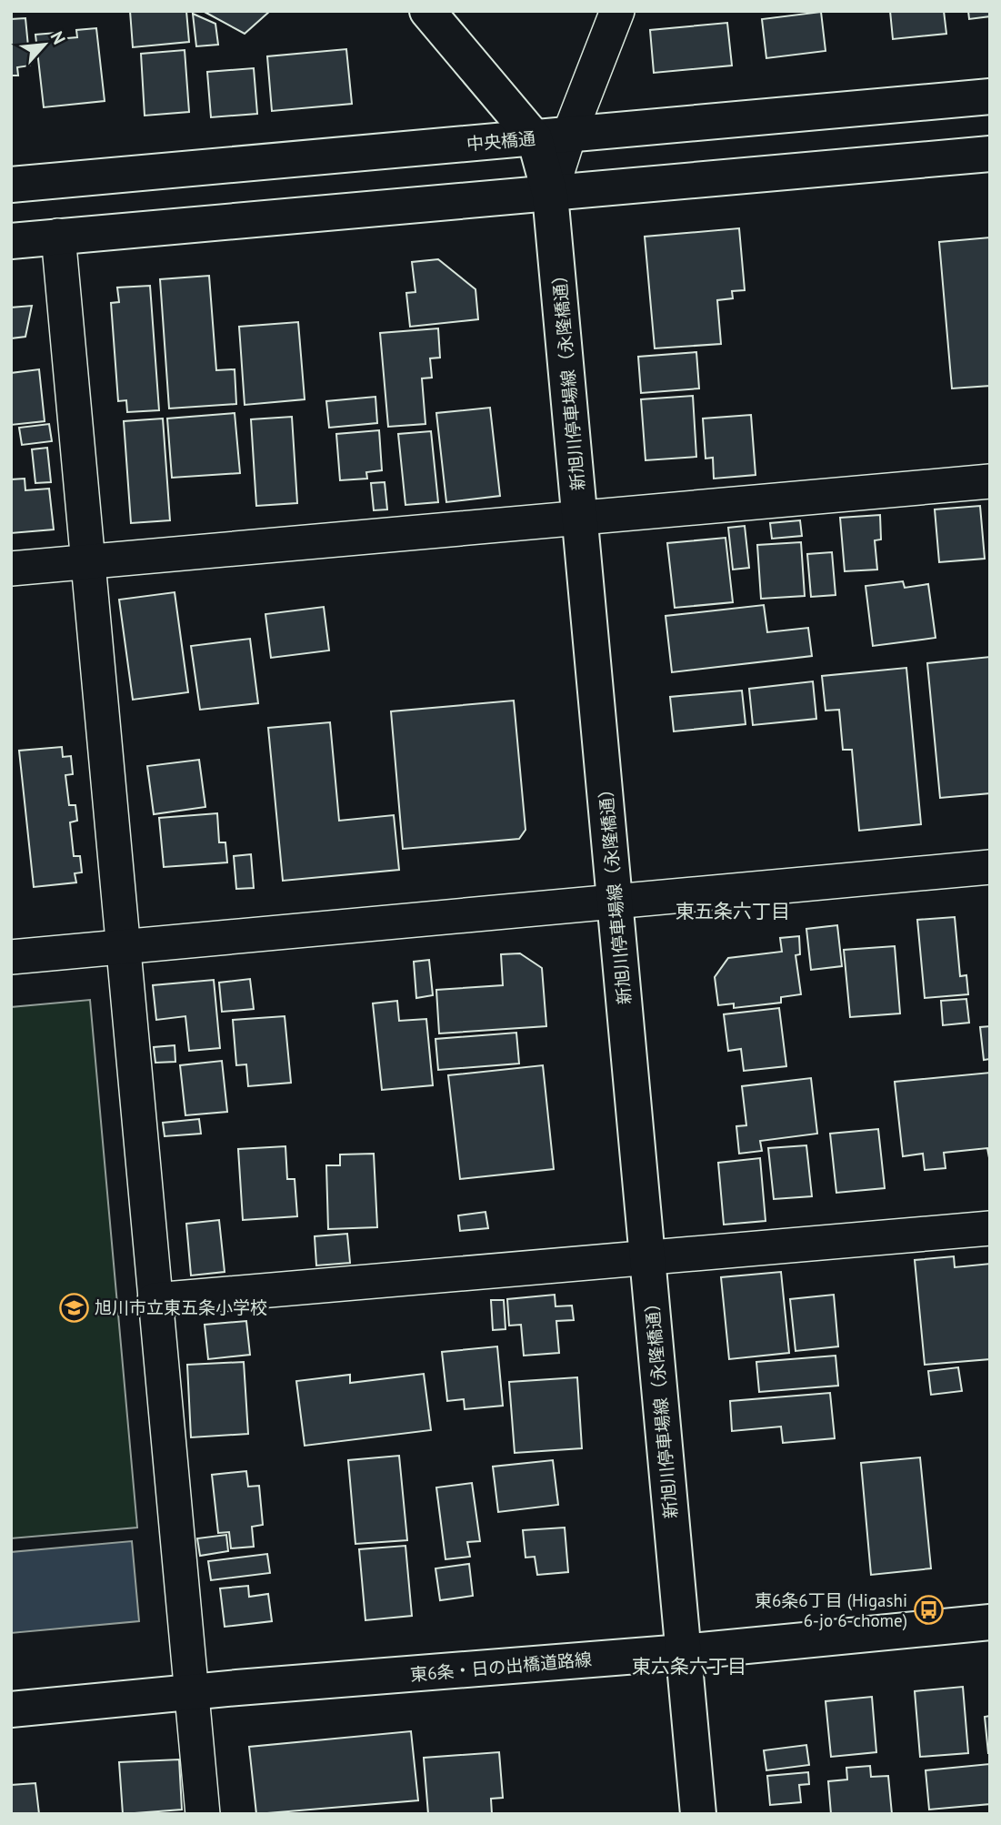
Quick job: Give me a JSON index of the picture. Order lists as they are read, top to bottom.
{
  "streets": {
    "street": ["中央橋通", "新旭川停車場線（永隆橋通）", "東6条・日の出橋道路線"]
  },
  "crossings": [
    ["中央橋通", "新旭川停車場線（永隆橋通）"],
    ["新旭川停車場線（永隆橋通）", "東6条・日の出橋道路線"]
  ],
  "districts": ["東五条六丁目", "東六条六丁目"],
  "places": {
    "school or university": ["旭川市立東五条小学校"],
    "bus stop": ["東6条6丁目 (Higashi 6-jo 6-chome)"]
  },
  "north": "top right"
}
